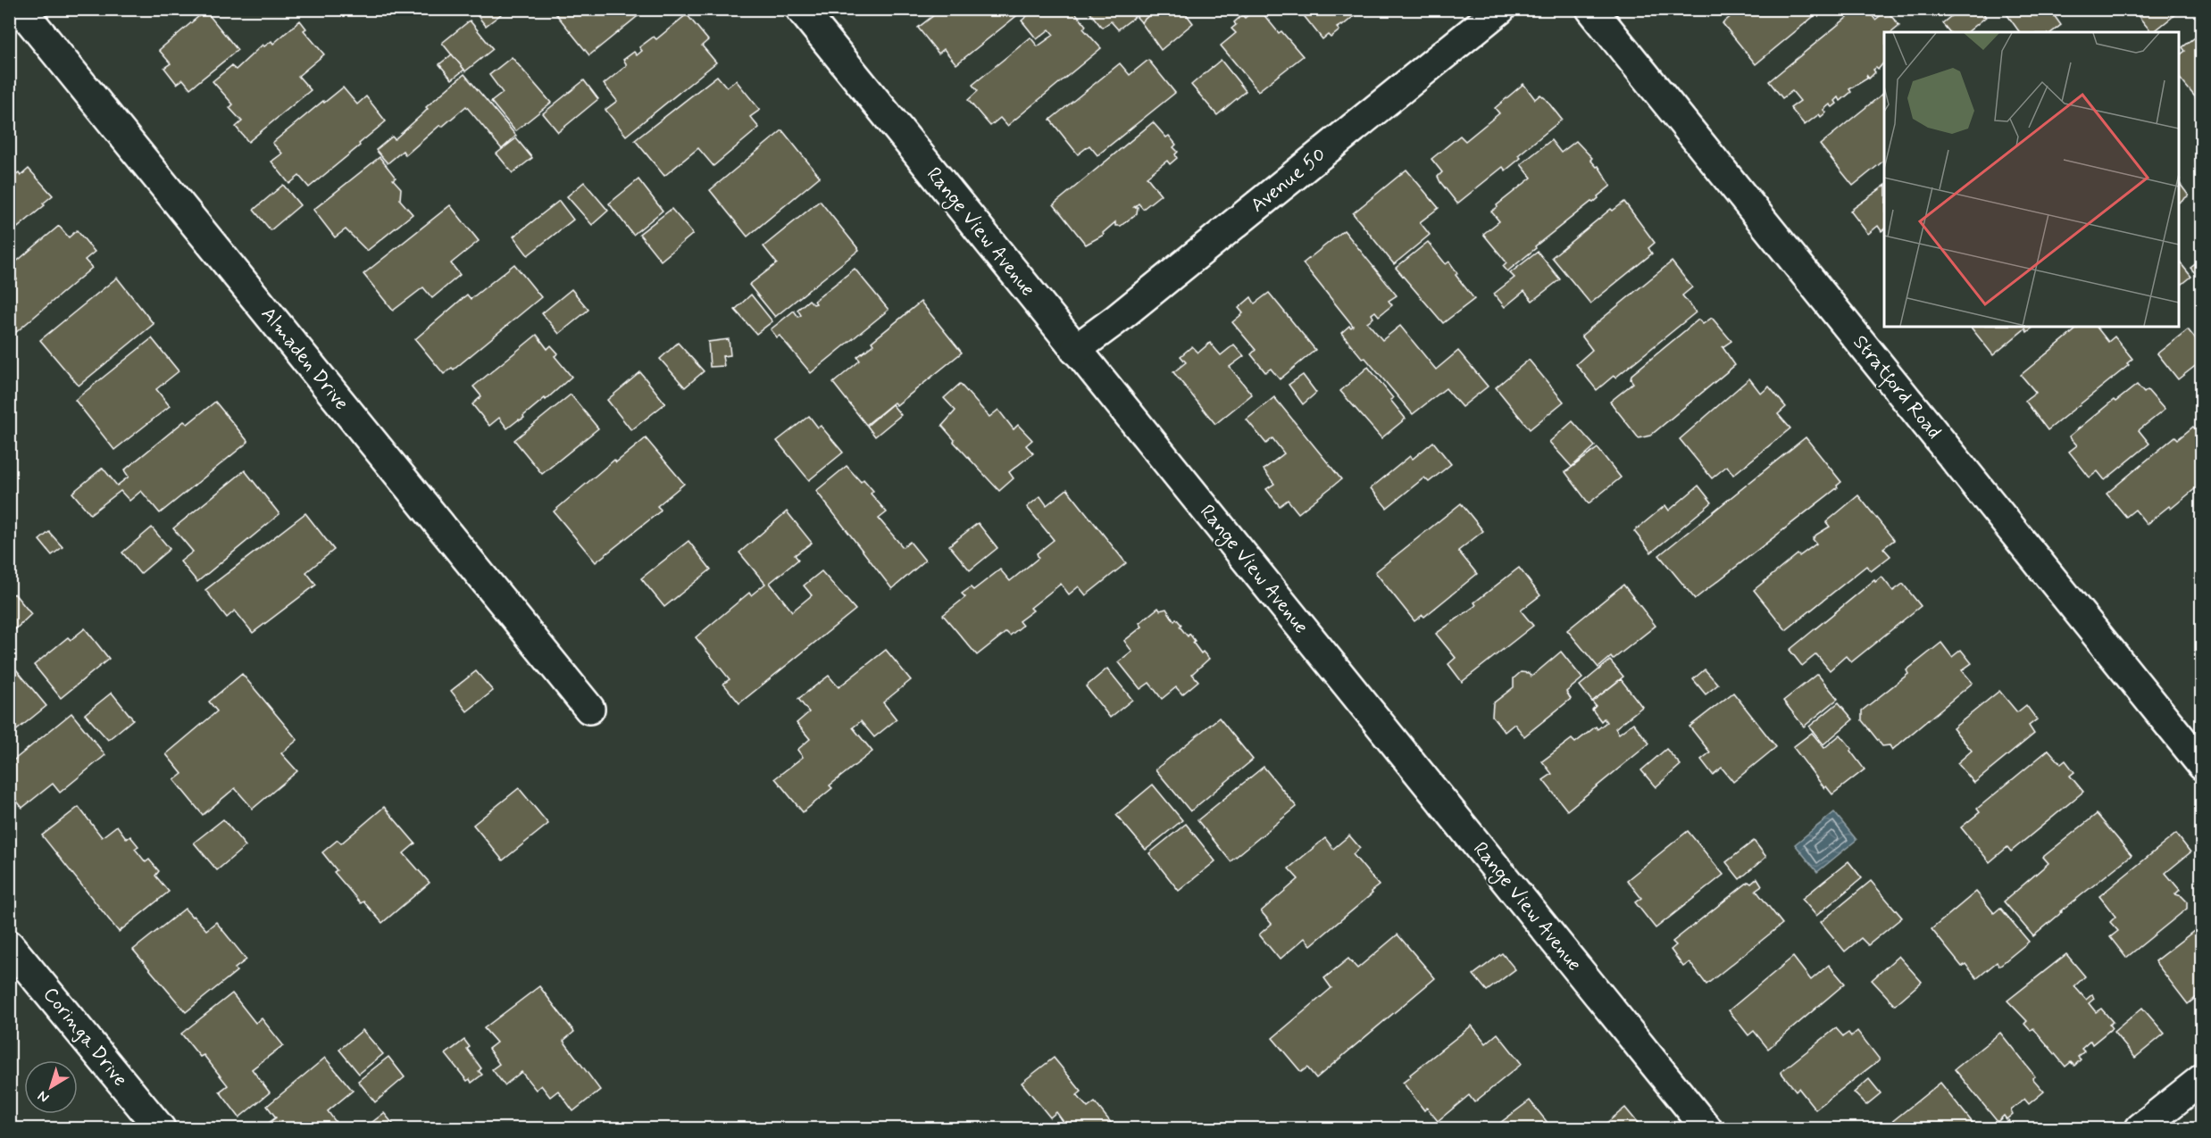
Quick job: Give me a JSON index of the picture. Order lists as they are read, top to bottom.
{
  "streets": {
    "street": [
      "Avenue 50",
      "Range View Avenue",
      "Almaden Drive",
      "Stratford Road",
      "Coringa Drive"
    ]
  },
  "crossings": [
    ["Avenue 50", "Range View Avenue"]
  ],
  "north": "bottom left"
}
